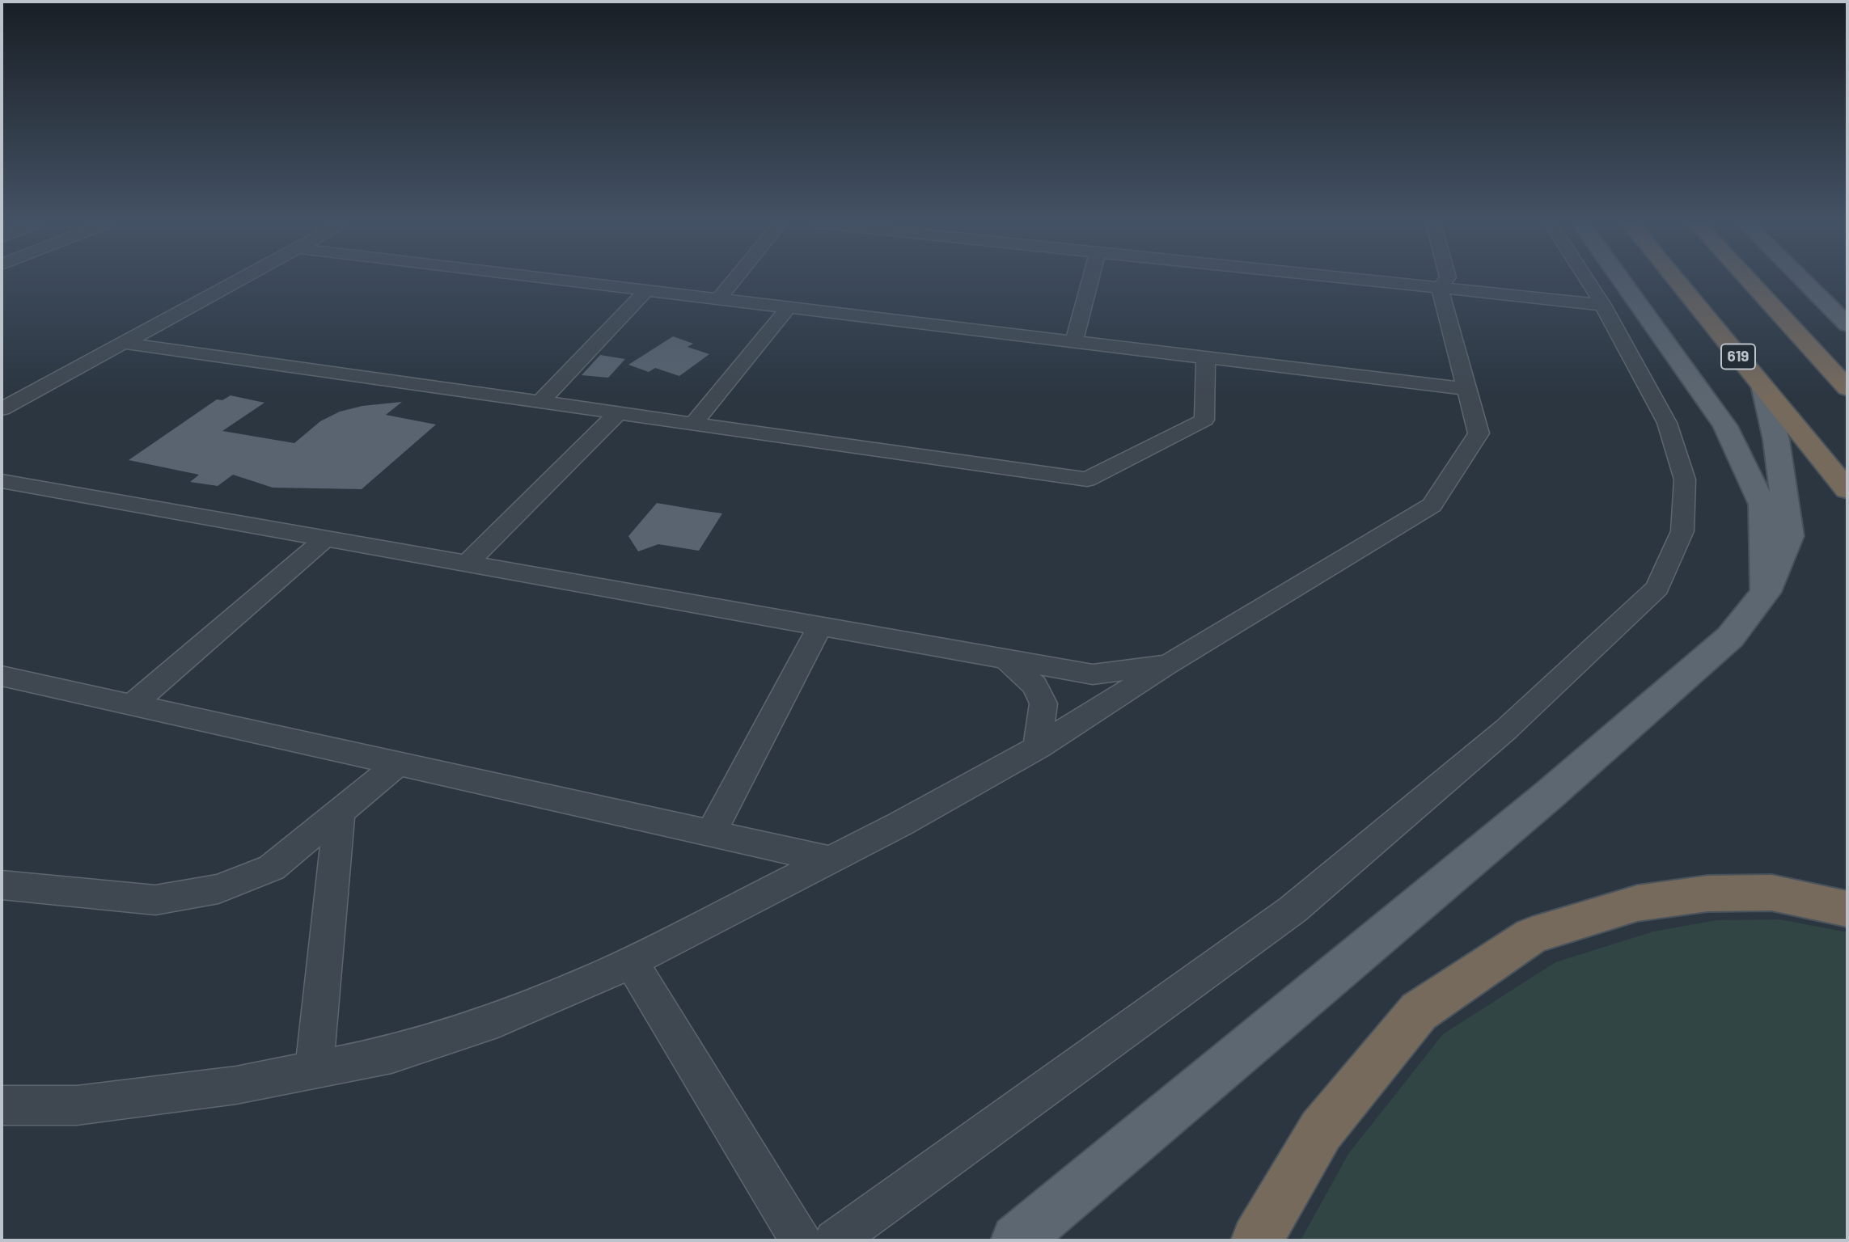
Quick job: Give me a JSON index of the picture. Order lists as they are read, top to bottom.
{
  "streets": {
    "highway": ["619"]
  }
}
